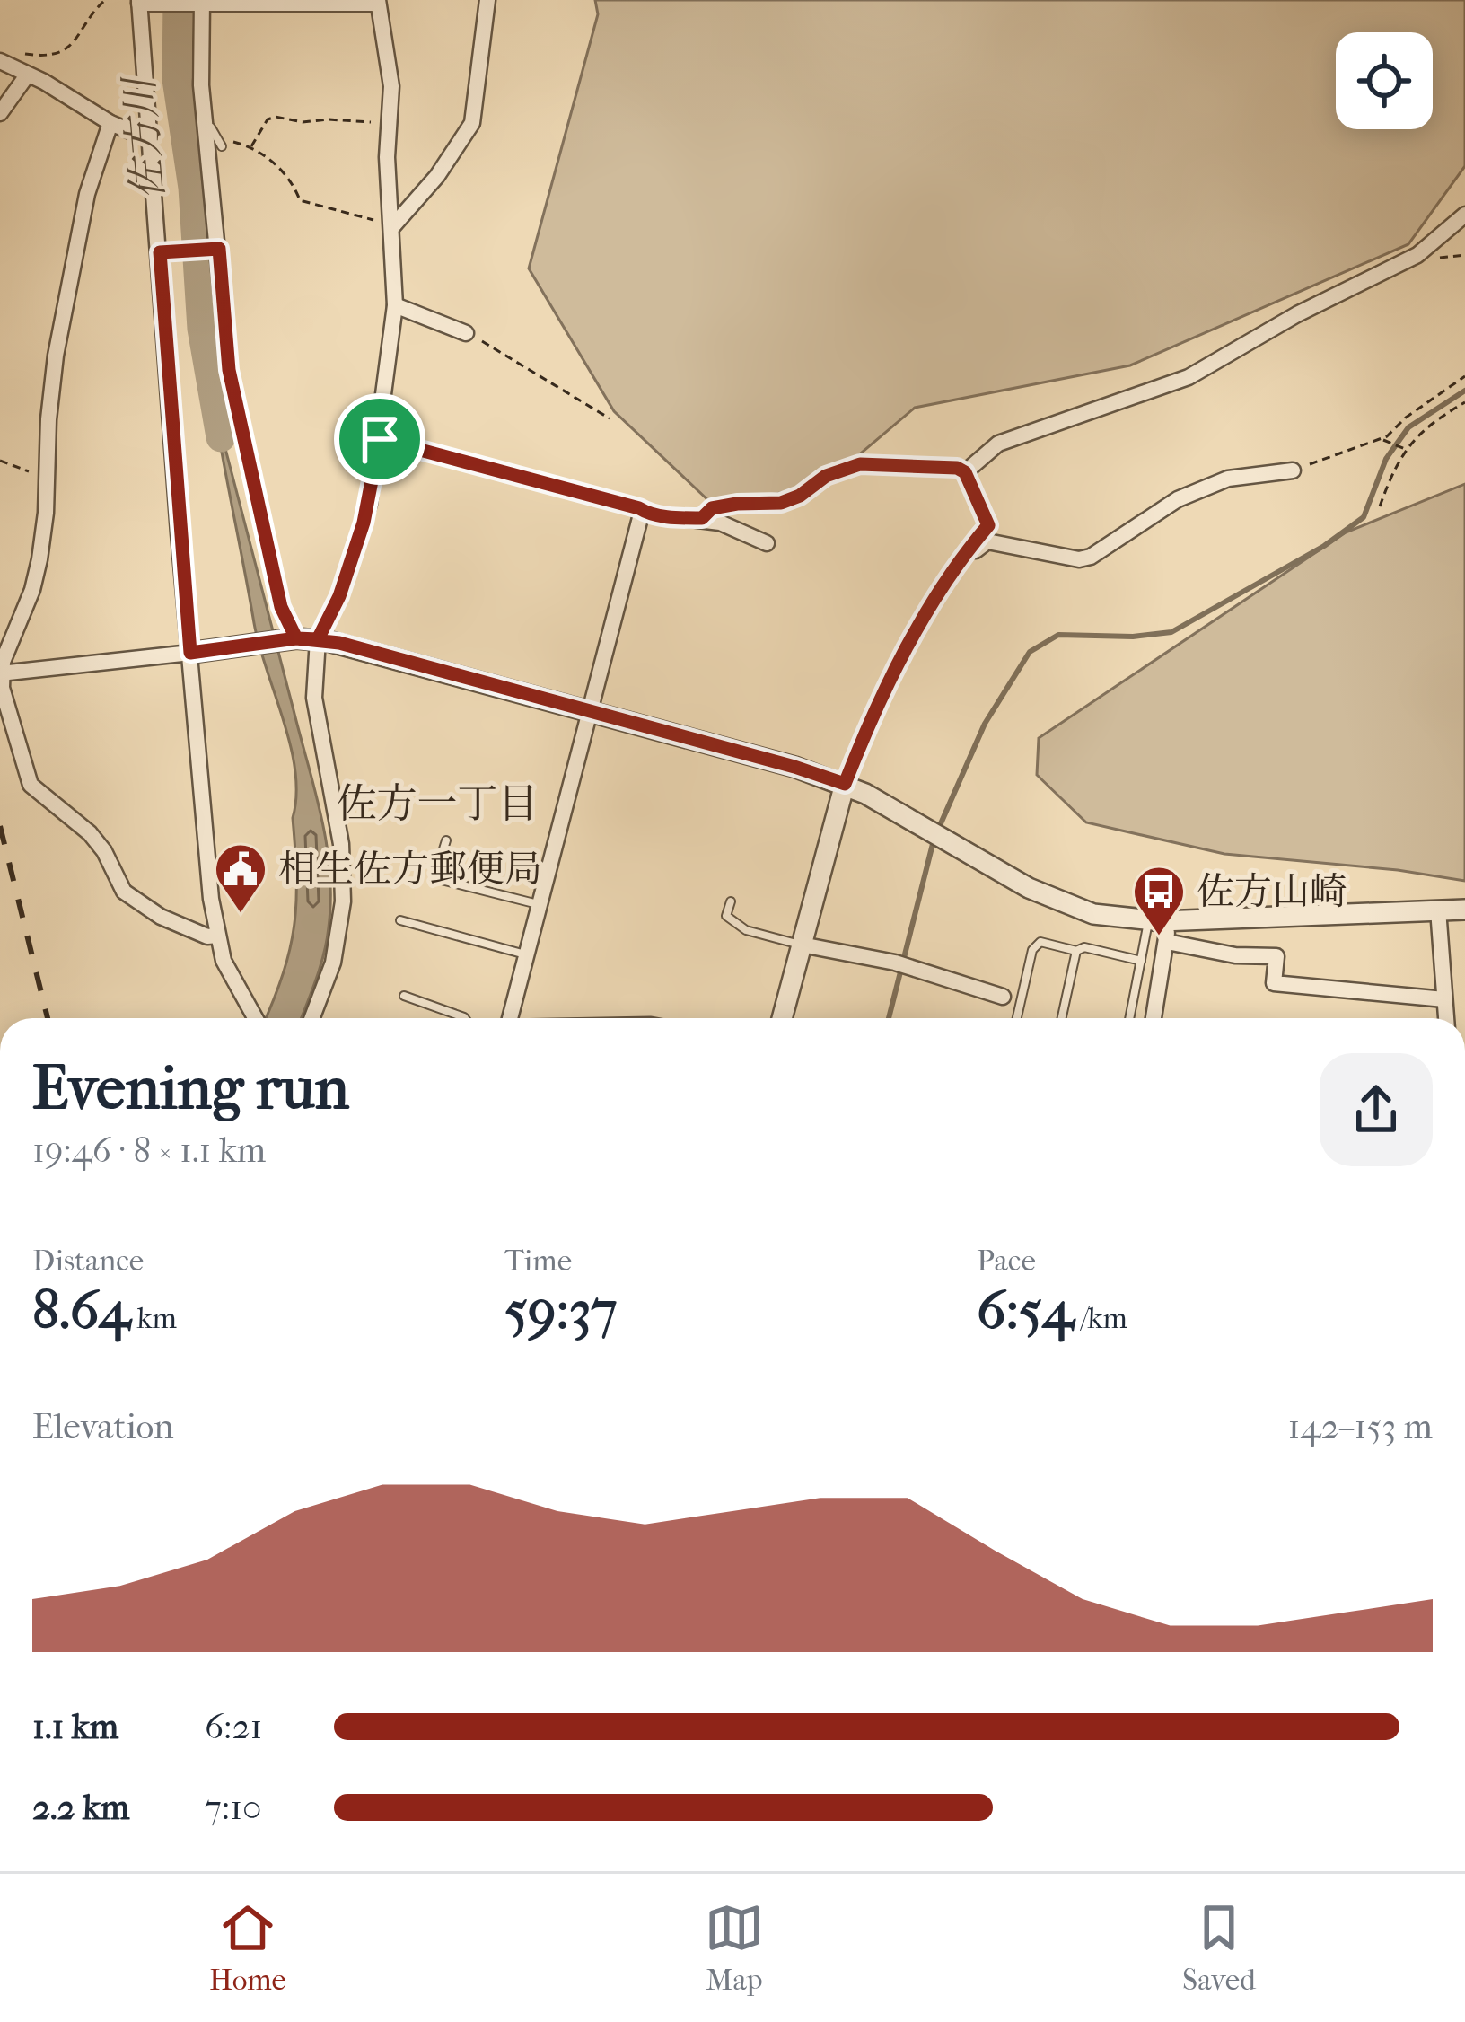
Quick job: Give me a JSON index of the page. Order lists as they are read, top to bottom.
{
  "districts": ["佐方一丁目"],
  "water": ["佐方川"],
  "places": {
    "public building": ["相生佐方郵便局"],
    "bus stop": ["佐方山崎"]
  },
  "page": {
    "heading": ["Evening run", "19:46 · 8 × 1.1 km"],
    "stats": [
      ["Distance", "8.64 km"],
      ["Time", "59:37"],
      ["Pace", "6:54 /km"]
    ],
    "chart": ["Elevation", "142–153 m"],
    "list": [
      {
        "name": "1.1 km",
        "note": "6:21"
      },
      {
        "name": "2.2 km",
        "note": "7:10"
      }
    ],
    "tabs": ["Home", "Map", "Saved"]
  }
}
